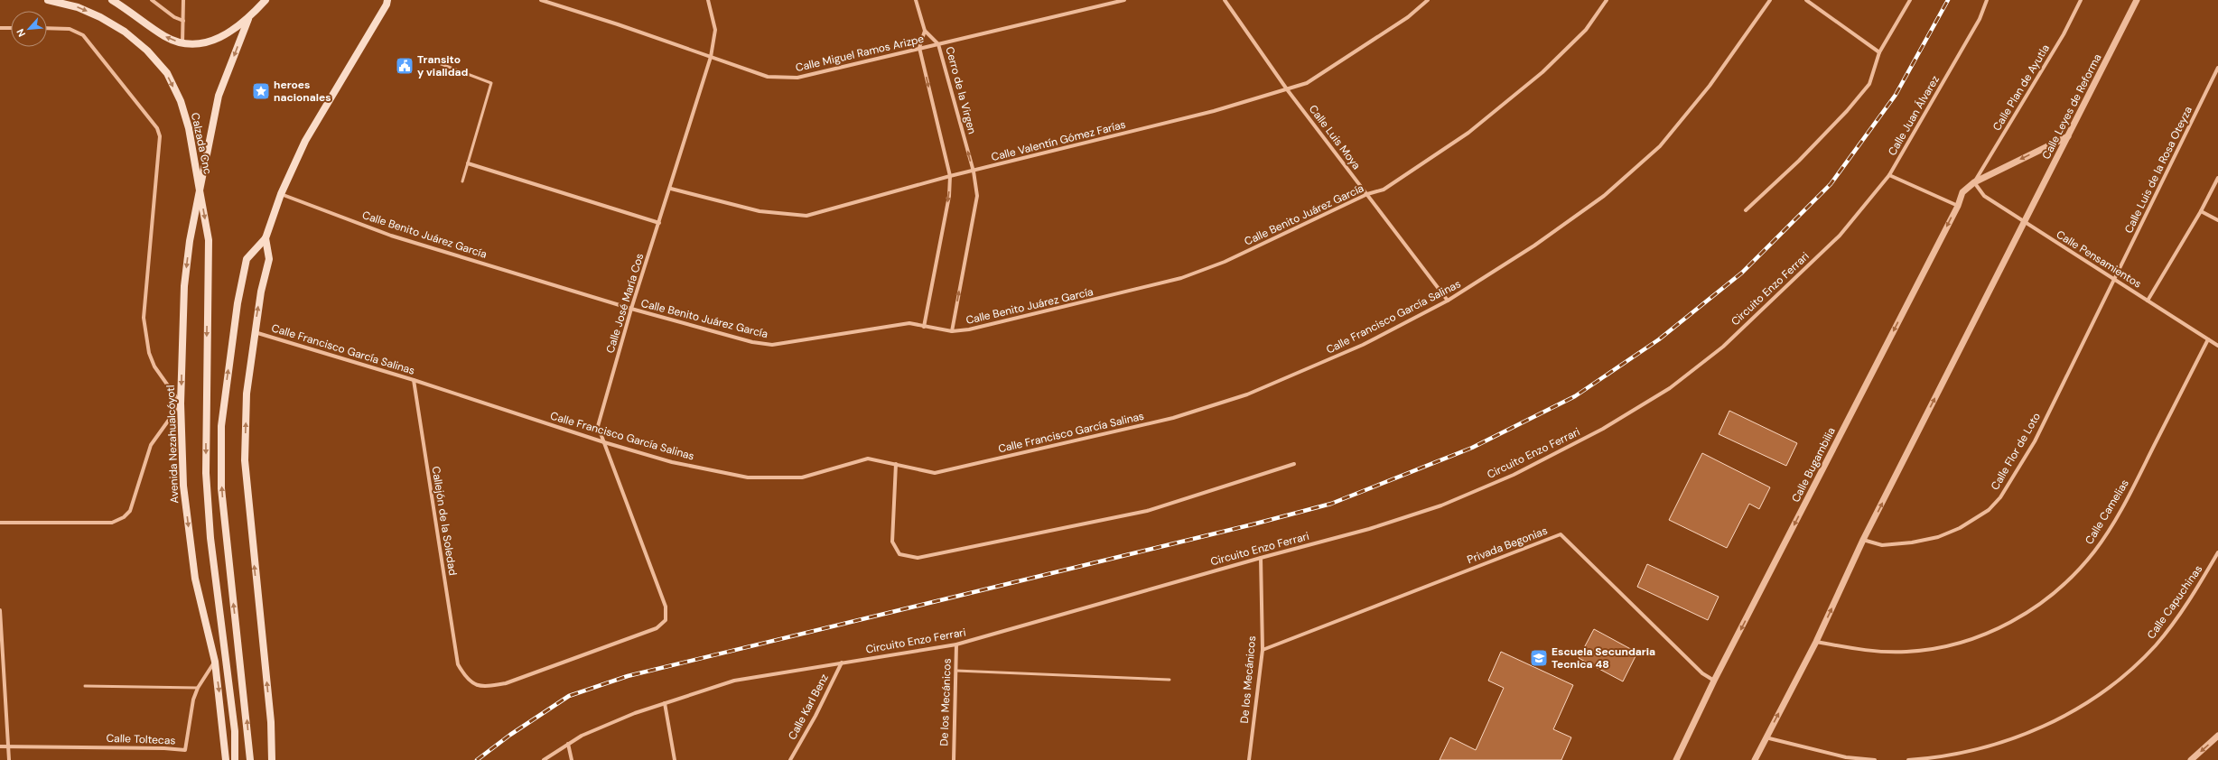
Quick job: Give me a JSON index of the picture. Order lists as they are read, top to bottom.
{
  "streets": {
    "main road": ["Calzada Cnc", "Avenida Nezahualcóyotl"],
    "street": [
      "Calle Miguel Ramos Arizpe",
      "Calle Plan de Ayutla",
      "Cerro de la Virgen",
      "Calle Leyes de Reforma",
      "Calle Juan Álvarez",
      "Calle Luis Moya",
      "Calle Valentín Gómez Farías",
      "Calle Luis de la Rosa Oteyza",
      "Calle Benito Juárez García",
      "Calle Pensamientos",
      "Circuito Enzo Ferrari",
      "Calle José María Cos",
      "Calle Francisco García Salinas",
      "Calle Flor de Loto",
      "Calle Bugambilia",
      "Calle Camelias",
      "Callejón de la Soledad",
      "Privada Begonias",
      "Calle Capuchinas",
      "De los Mecánicos",
      "Calle Karl Benz",
      "Calle Toltecas"
    ]
  },
  "crossings": [
    ["Calle Miguel Ramos Arizpe", "Cerro de la Virgen"],
    ["Calle Miguel Ramos Arizpe", "Calle José María Cos"],
    ["Calle Plan de Ayutla", "Calle Pensamientos"],
    ["Calle Plan de Ayutla", "Calle Bugambilia"],
    ["Cerro de la Virgen", "Calle Valentín Gómez Farías"],
    ["Cerro de la Virgen", "Calle Benito Juárez García"],
    ["Calle Leyes de Reforma", "Calle Pensamientos"],
    ["Calle Leyes de Reforma", "Calle Bugambilia"],
    ["Calle Juan Álvarez", "Circuito Enzo Ferrari"],
    ["Calle Luis Moya", "Calle Valentín Gómez Farías"],
    ["Calle Luis Moya", "Calle Benito Juárez García"],
    ["Calle Luis Moya", "Calle Francisco García Salinas"],
    ["Calle Valentín Gómez Farías", "Calle José María Cos"],
    ["Calzada Cnc", "Avenida Nezahualcóyotl"],
    ["Calle Luis de la Rosa Oteyza", "Calle Pensamientos"],
    ["Calle Luis de la Rosa Oteyza", "Calle Flor de Loto"],
    ["Calle Benito Juárez García", "Calle José María Cos"],
    ["Calle Pensamientos", "Calle Flor de Loto"],
    ["Calle Pensamientos", "Calle Bugambilia"],
    ["Calle Pensamientos", "Calle Camelias"],
    ["Circuito Enzo Ferrari", "De los Mecánicos"],
    ["Circuito Enzo Ferrari", "Calle Karl Benz"],
    ["Calle José María Cos", "Calle Francisco García Salinas"],
    ["Calle José María Cos", "Callejón de la Soledad"],
    ["Calle Francisco García Salinas", "Callejón de la Soledad"],
    ["Avenida Nezahualcóyotl", "Calle Toltecas"],
    ["Calle Bugambilia", "Privada Begonias"],
    ["Privada Begonias", "De los Mecánicos"]
  ],
  "one_way": ["Calle Bugambilia"],
  "places": {
    "public building": ["Transito y vialidad"],
    "place": ["heroes nacionales"],
    "school or university": ["Escuela Secundaria Tecnica 48"]
  },
  "north": "bottom left"
}
